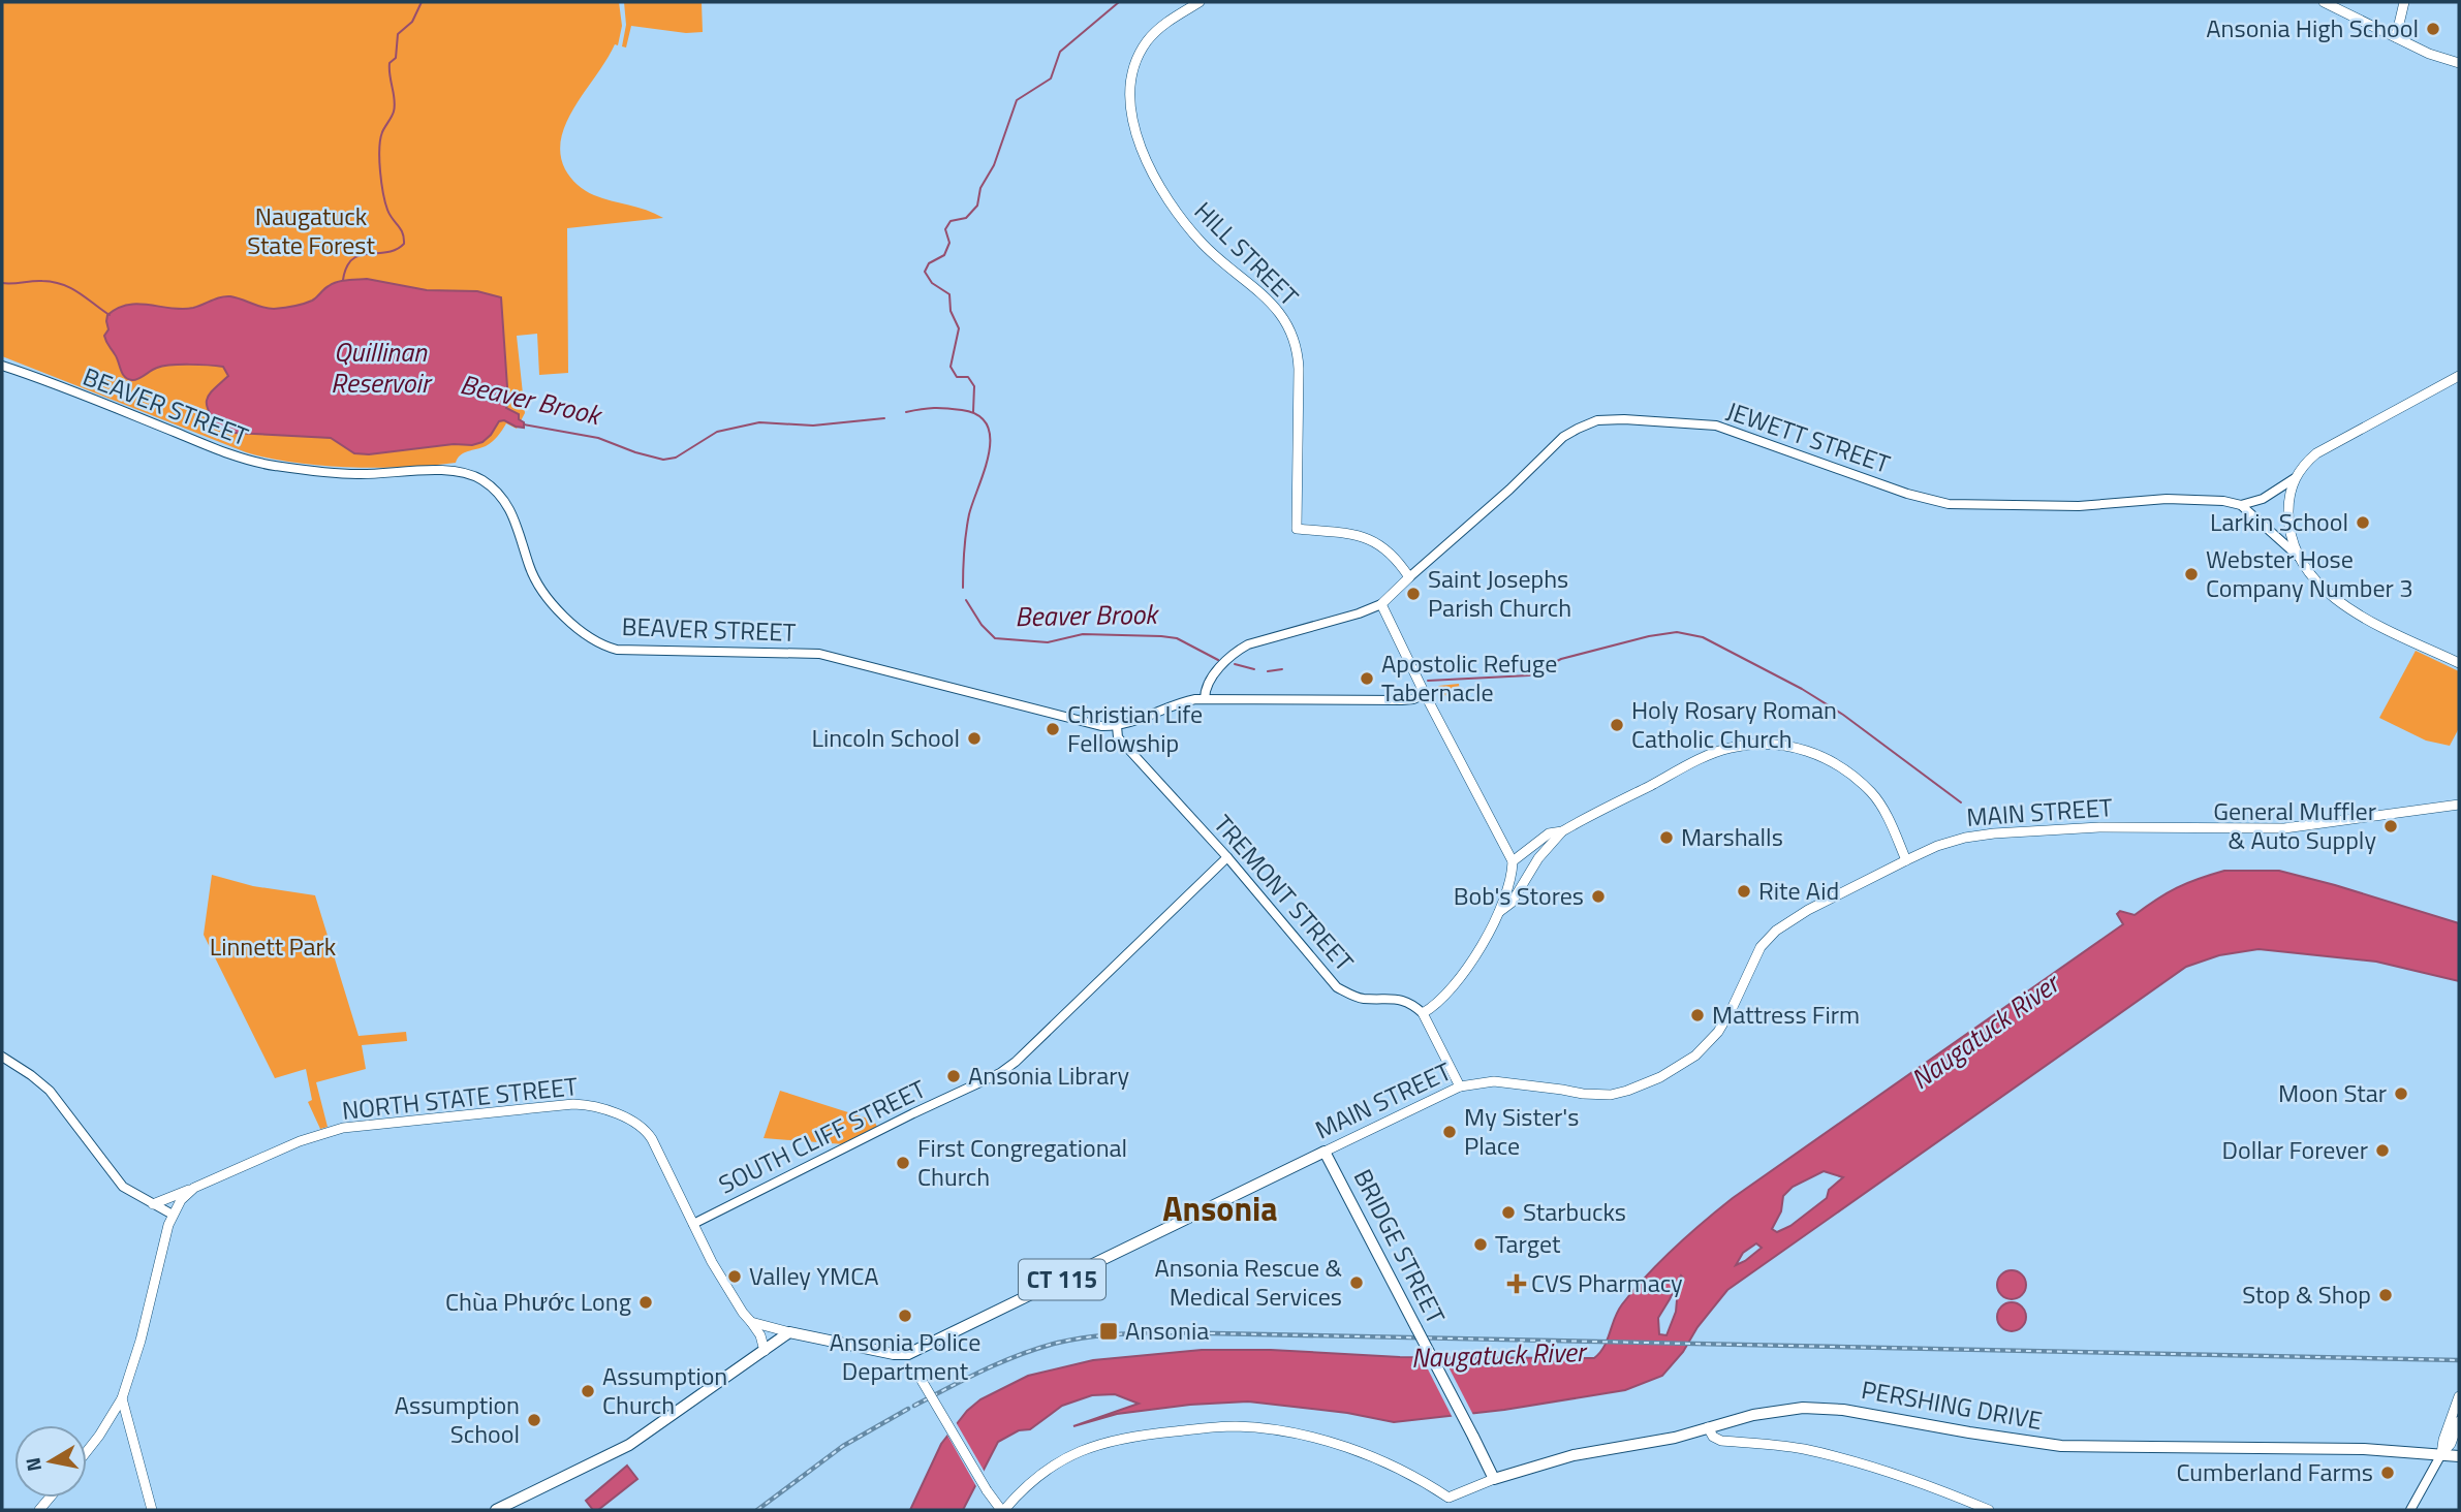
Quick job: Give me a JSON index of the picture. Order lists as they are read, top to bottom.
{
  "streets": {
    "main road": [
      "HILL STREET",
      "JEWETT STREET",
      "MAIN STREET",
      "NORTH STATE STREET",
      "BRIDGE STREET",
      "CT 115",
      "PERSHING DRIVE"
    ],
    "street": ["BEAVER STREET", "TREMONT STREET", "SOUTH CLIFF STREET"]
  },
  "crossings": [
    ["HILL STREET", "JEWETT STREET"],
    ["BEAVER STREET", "JEWETT STREET"],
    ["BEAVER STREET", "TREMONT STREET"],
    ["MAIN STREET", "BRIDGE STREET"],
    ["TREMONT STREET", "SOUTH CLIFF STREET"],
    ["NORTH STATE STREET", "SOUTH CLIFF STREET"],
    ["BRIDGE STREET", "PERSHING DRIVE"]
  ],
  "districts": ["Ansonia"],
  "water": ["Quillinan Reservoir", "Beaver Brook", "Naugatuck River"],
  "parks": ["Naugatuck State Forest", "Linnett Park"],
  "places": {
    "other": [
      "Ansonia High School",
      "Larkin School",
      "Webster Hose Company Number 3",
      "Saint Josephs Parish Church",
      "Apostolic Refuge Tabernacle",
      "Holy Rosary Roman Catholic Church",
      "Christian Life Fellowship",
      "Lincoln School",
      "General Muffler & Auto Supply",
      "Marshalls",
      "Rite Aid",
      "Bob's Stores",
      "Mattress Firm",
      "Ansonia Library",
      "Moon Star",
      "My Sister's Place",
      "Dollar Forever",
      "First Congregational Church",
      "Starbucks",
      "Target",
      "Valley YMCA",
      "Ansonia Rescue & Medical Services",
      "Stop & Shop",
      "Chùa Phước Long",
      "Ansonia Police Department",
      "Assumption Church",
      "Assumption School",
      "Cumberland Farms"
    ],
    "health": ["CVS Pharmacy"],
    "transit": ["Ansonia"]
  },
  "north": "left"
}
